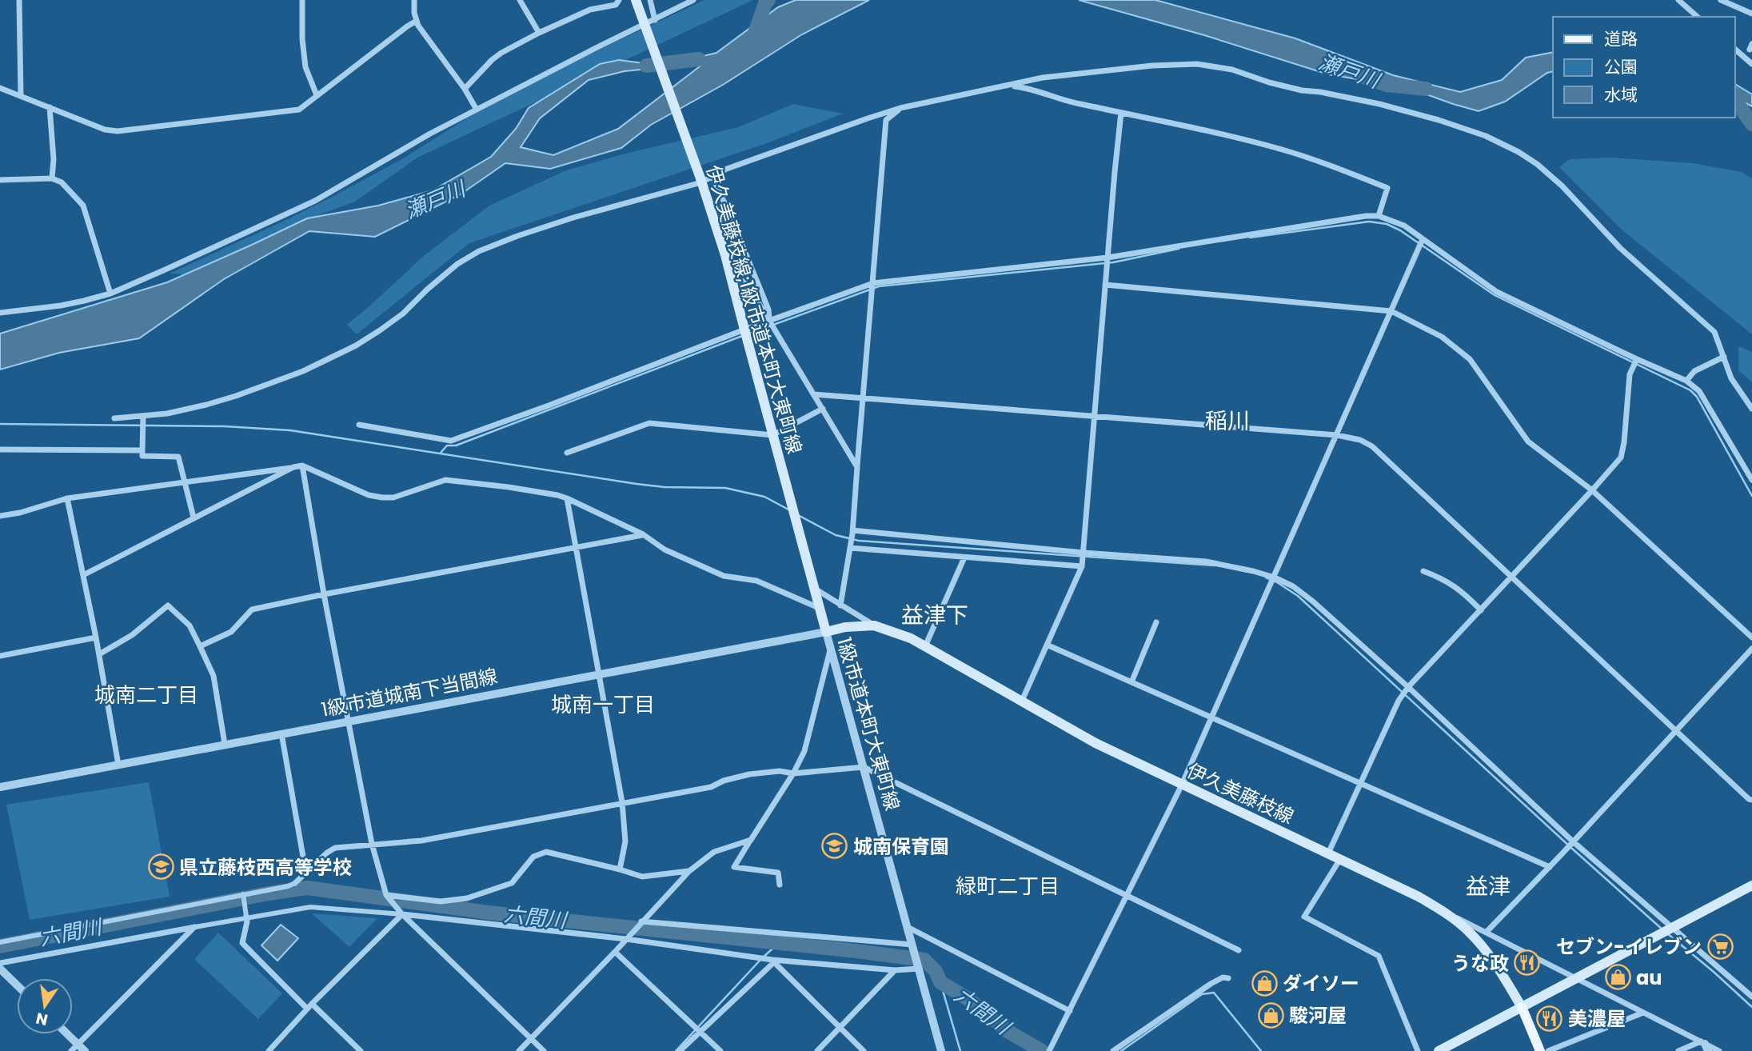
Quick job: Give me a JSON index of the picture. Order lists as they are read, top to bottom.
{
  "streets": {
    "main road": ["伊久美藤枝線;1級市道本町大東町線", "伊久美藤枝線"],
    "street": ["1級市道城南下当間線", "1級市道本町大東町線"]
  },
  "crossings": [
    ["伊久美藤枝線;1級市道本町大東町線", "1級市道城南下当間線"],
    ["伊久美藤枝線;1級市道本町大東町線", "1級市道本町大東町線"],
    ["伊久美藤枝線;1級市道本町大東町線", "伊久美藤枝線"],
    ["1級市道城南下当間線", "1級市道本町大東町線"],
    ["1級市道城南下当間線", "伊久美藤枝線"],
    ["1級市道本町大東町線", "伊久美藤枝線"]
  ],
  "districts": [
    "稲川",
    "益津下",
    "城南二丁目",
    "城南一丁目",
    "緑町二丁目",
    "益津"
  ],
  "water": ["瀬戸川", "六間川"],
  "places": {
    "school or university": ["城南保育園", "県立藤枝西高等学校"],
    "supermarket": ["セブン-イレブン"],
    "restaurant": ["うな政", "美濃屋"],
    "shop": ["au", "ダイソー", "駿河屋"]
  },
  "legend": ["道路", "公園", "水域"],
  "north": "bottom"
}
